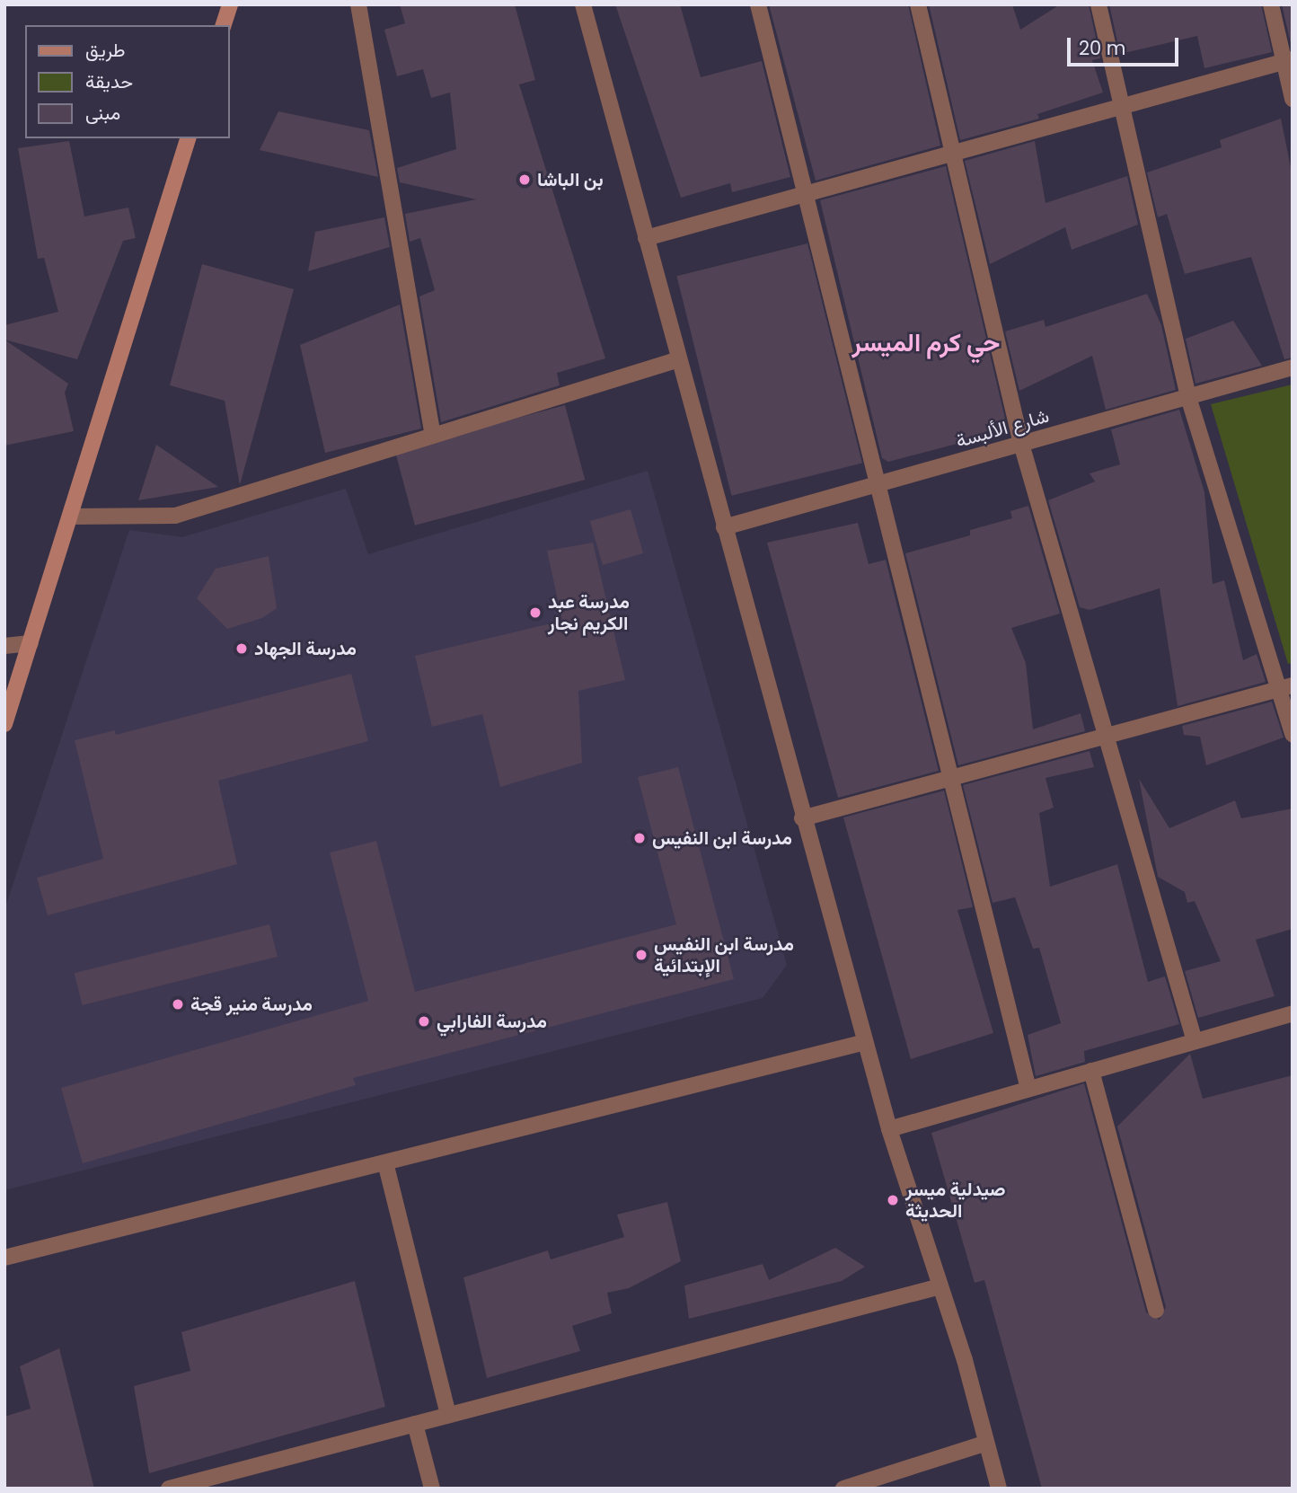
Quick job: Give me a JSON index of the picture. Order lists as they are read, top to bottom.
{
  "streets": {
    "street": ["شارع الألبسة"]
  },
  "districts": ["حي كرم الميسر"],
  "places": [
    "بن الباشا",
    "مدرسة عبد الكريم نجار",
    "مدرسة الجهاد",
    "مدرسة ابن النفيس",
    "مدرسة ابن النفيس الإبتدائية",
    "مدرسة منير قجة",
    "مدرسة الفارابي",
    "صيدلية ميسر الحديثة"
  ],
  "legend": ["طريق", "حديقة", "مبنى"],
  "scale_bar": "20 m"
}
